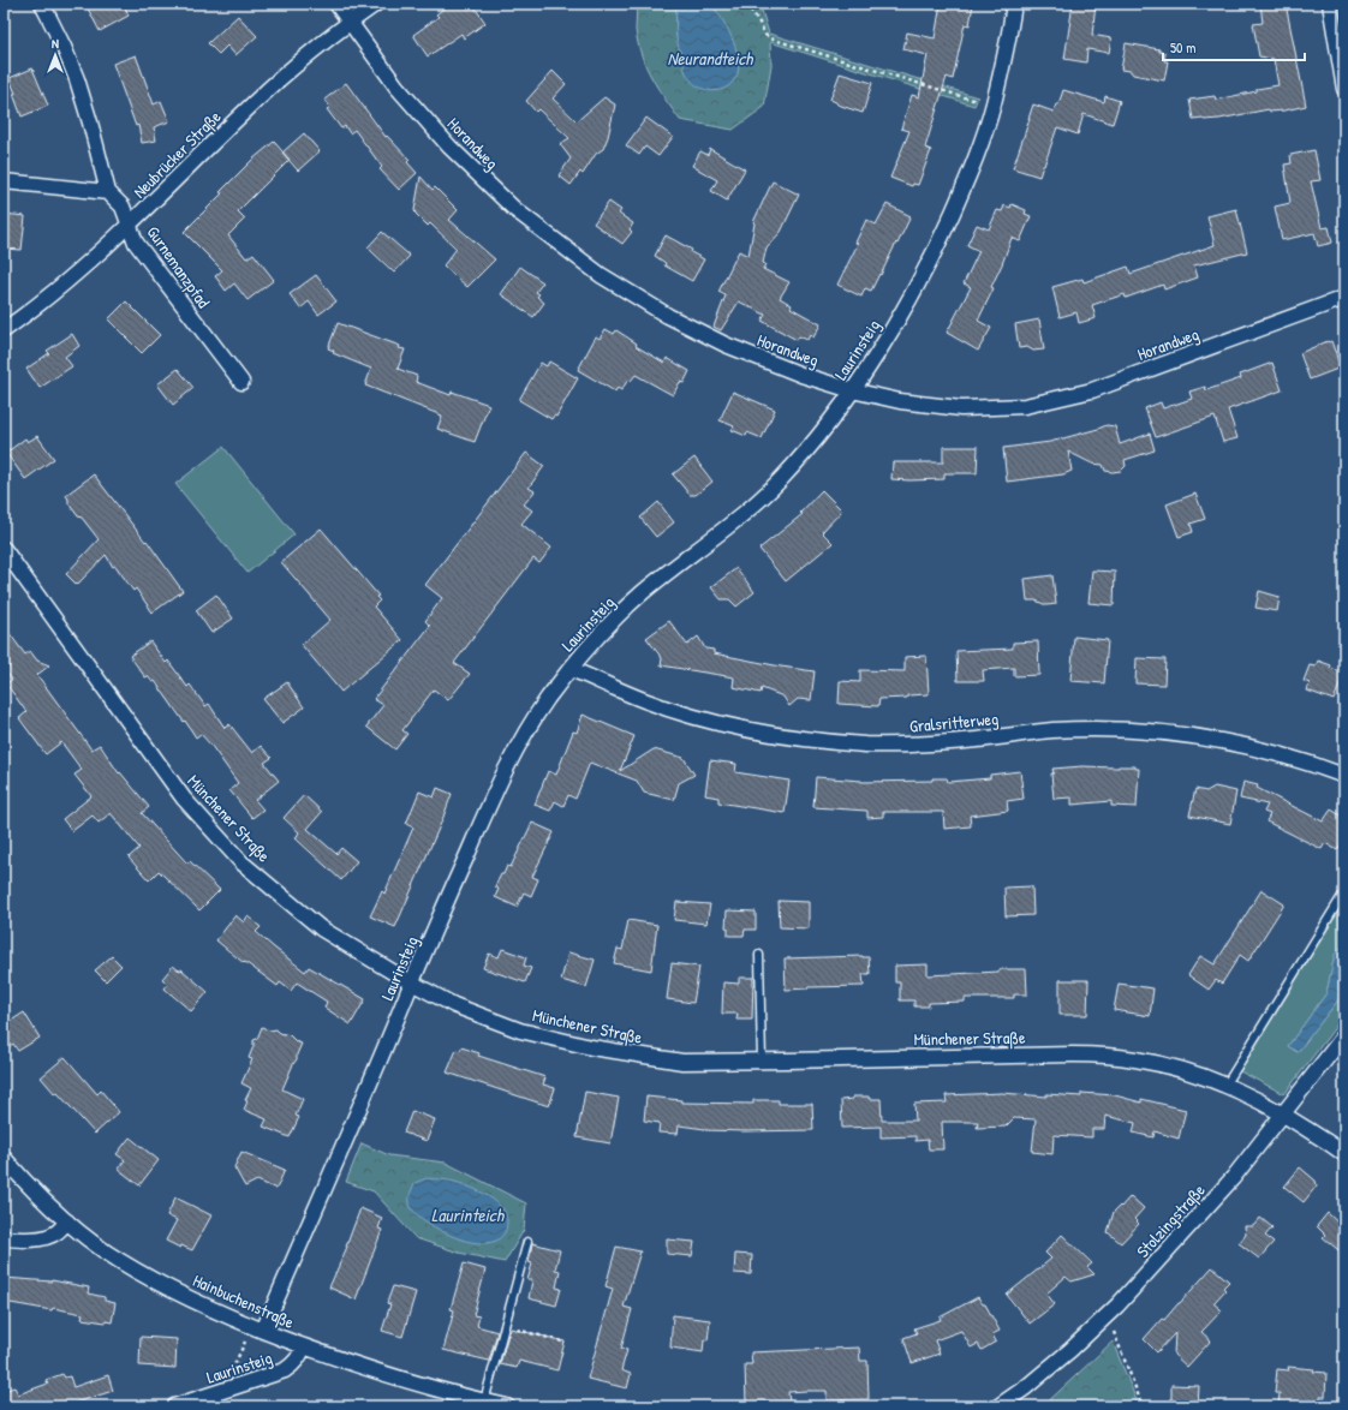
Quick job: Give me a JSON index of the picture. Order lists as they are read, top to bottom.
{
  "streets": {
    "street": [
      "Horandweg",
      "Neubrücker Straße",
      "Gurnemanzpfad",
      "Laurinsteig",
      "Gralsritterweg",
      "Münchener Straße",
      "Stolzingstraße",
      "Hainbuchenstraße"
    ]
  },
  "crossings": [
    ["Horandweg", "Neubrücker Straße"],
    ["Horandweg", "Laurinsteig"],
    ["Neubrücker Straße", "Gurnemanzpfad"],
    ["Laurinsteig", "Gralsritterweg"],
    ["Laurinsteig", "Münchener Straße"],
    ["Laurinsteig", "Hainbuchenstraße"],
    ["Münchener Straße", "Stolzingstraße"]
  ],
  "water": ["Neurandteich", "Laurinteich"],
  "scale_bar": "50 m",
  "north": "top"
}
